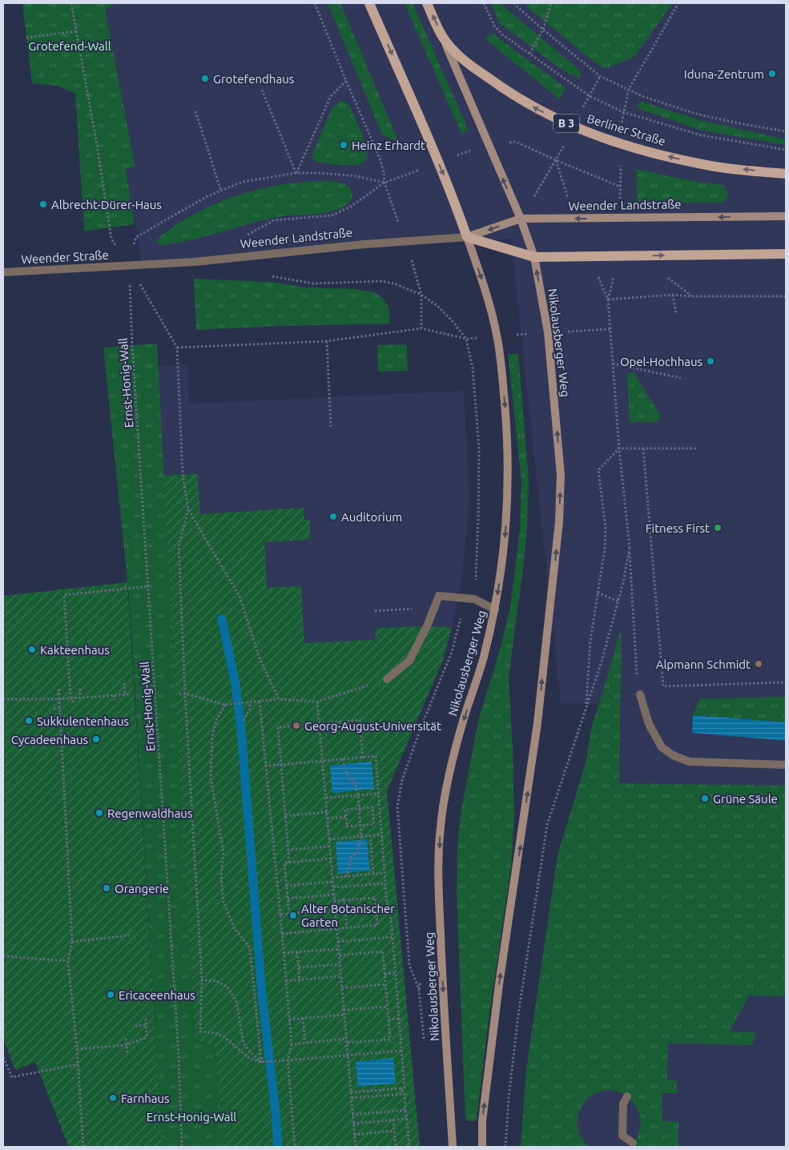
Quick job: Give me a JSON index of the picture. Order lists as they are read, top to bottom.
{
  "streets": {
    "main road": ["B 3", "Berliner Straße", "Weender Landstraße"],
    "street": ["Weender Straße", "Nikolausberger Weg"],
    "path": ["Ernst-Honig-Wall"]
  },
  "crossings": [
    ["Berliner Straße", "Weender Landstraße"],
    ["Berliner Straße", "Nikolausberger Weg"],
    ["Weender Landstraße", "Weender Straße"],
    ["Weender Landstraße", "Nikolausberger Weg"],
    ["Weender Landstraße", "Ernst-Honig-Wall"],
    ["Weender Straße", "Ernst-Honig-Wall"]
  ],
  "one_way": ["Berliner Straße"],
  "parks": ["Grotefend-Wall", "Ernst-Honig-Wall"],
  "places": [
    "Iduna-Zentrum",
    "Grotefendhaus",
    "Heinz Erhardt",
    "Albrecht-Dürer-Haus",
    "Opel-Hochhaus",
    "Auditorium",
    "Fitness First",
    "Kakteenhaus",
    "Alpmann Schmidt",
    "Sukkulentenhaus",
    "Georg-August-Universität",
    "Cycadeenhaus",
    "Grüne Säule",
    "Regenwaldhaus",
    "Orangerie",
    "Alter Botanischer Garten",
    "Ericaceenhaus",
    "Farnhaus"
  ]
}
